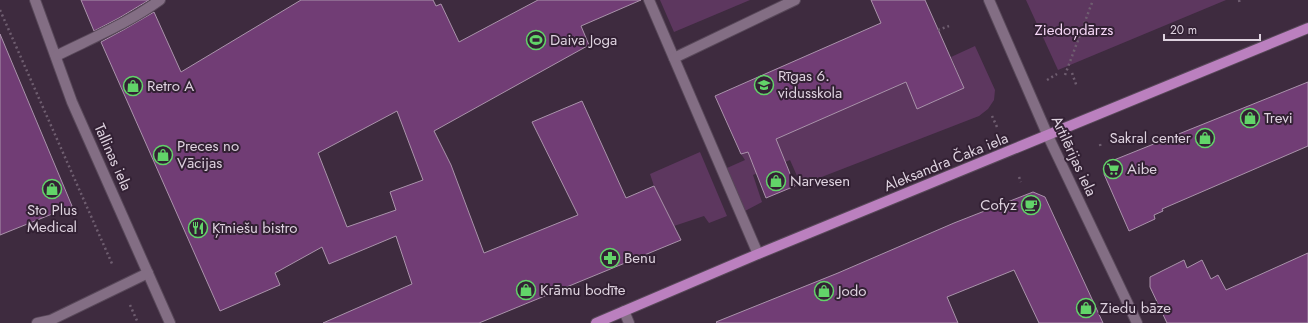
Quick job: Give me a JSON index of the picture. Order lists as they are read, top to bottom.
{
  "streets": {
    "main road": ["Aleksandra Čaka iela"],
    "street": ["Artilērijas iela", "Tallinas iela"]
  },
  "crossings": [
    ["Artilērijas iela", "Aleksandra Čaka iela"]
  ],
  "parks": ["Ziedoņdārzs"],
  "places": {
    "sports": ["Daiva Joga"],
    "school or university": ["Rīgas 6. vidusskola"],
    "shop": [
      "Retro A",
      "Trevi",
      "Sakral center",
      "Preces no Vācijas",
      "Narvesen",
      "Sto Plus Medical",
      "Krāmu bodīte",
      "Jodo",
      "Ziedu bāze"
    ],
    "supermarket": ["Aibe"],
    "cafe": ["Cofyz"],
    "restaurant": ["Ķīniešu bistro"],
    "pharmacy": ["Benu"]
  },
  "scale_bar": "20 m"
}
